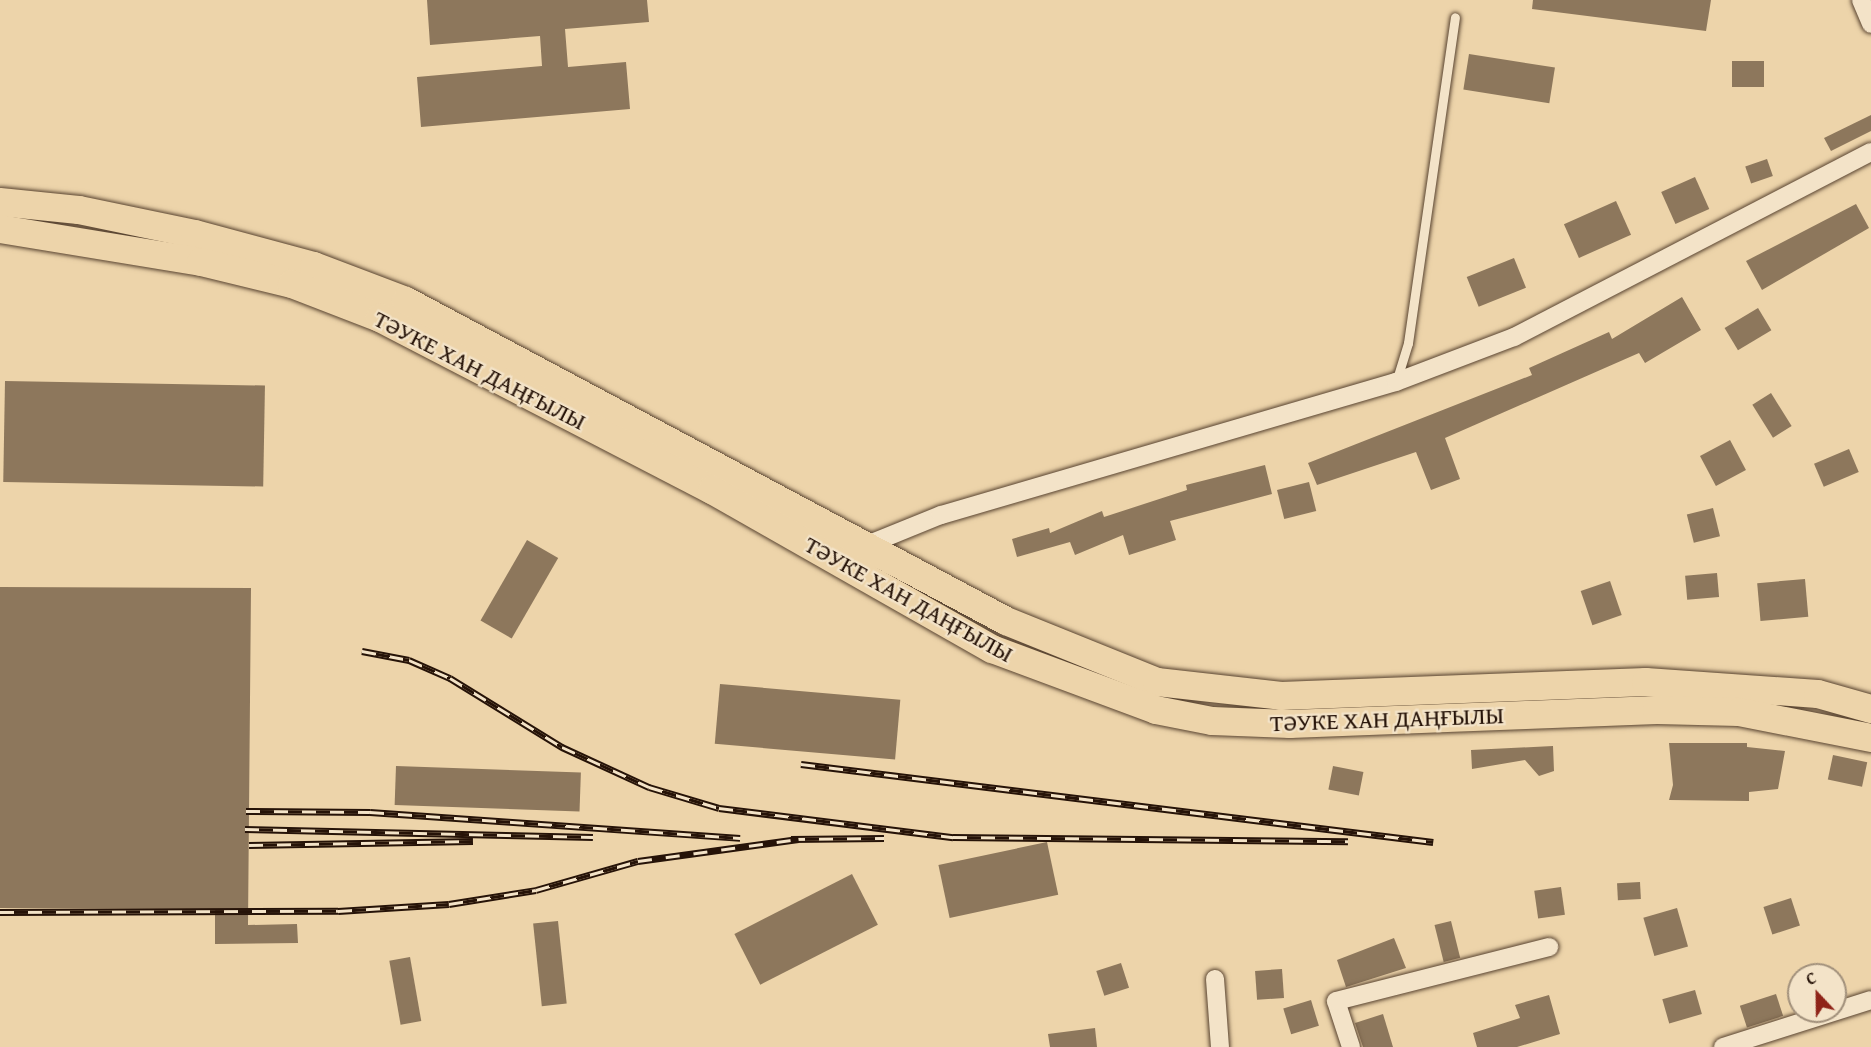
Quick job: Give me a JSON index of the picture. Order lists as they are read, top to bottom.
{
  "streets": {
    "main road": ["ТӘУКЕ ХАН ДАҢҒЫЛЫ"]
  },
  "north": "top"
}
